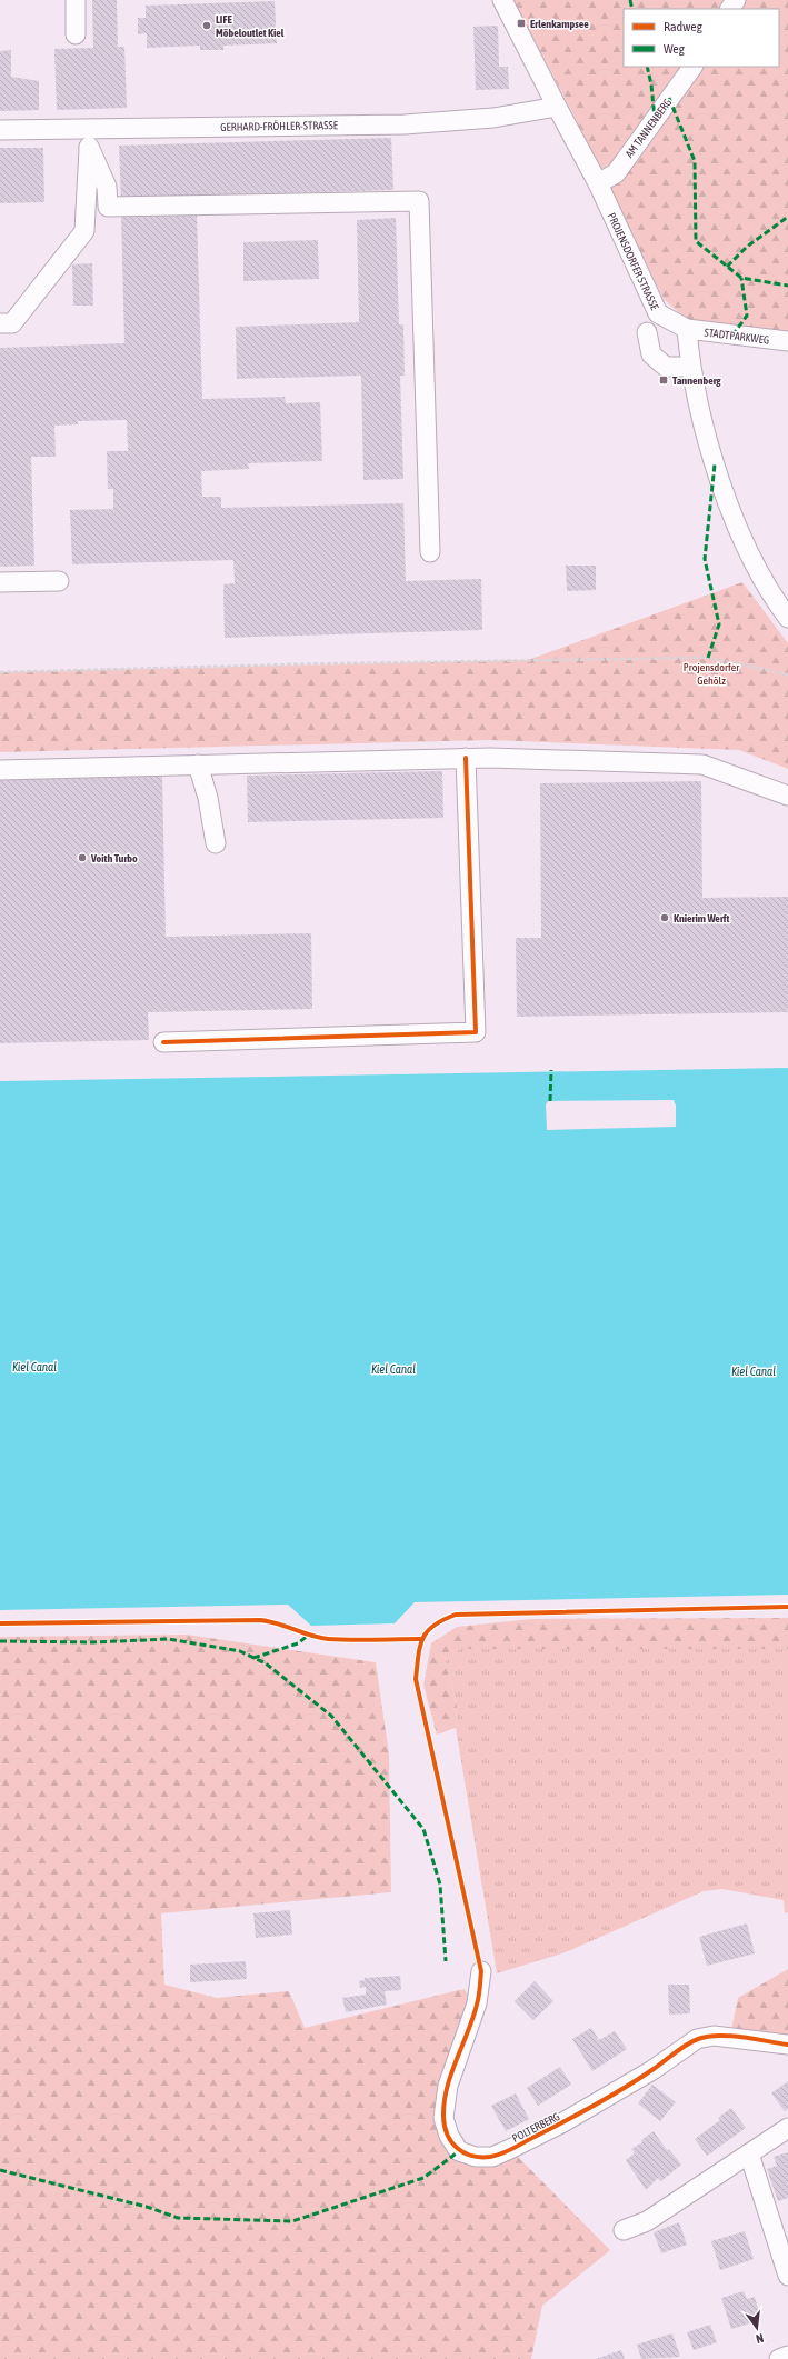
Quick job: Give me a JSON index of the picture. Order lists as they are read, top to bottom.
{
  "streets": {
    "street": [
      "GERHARD-FRÖHLER-STRASSE",
      "AM TANNENBERG",
      "PROJENSDORFER STRASSE",
      "STADTPARKWEG",
      "POLTERBERG"
    ]
  },
  "crossings": [
    ["GERHARD-FRÖHLER-STRASSE", "PROJENSDORFER STRASSE"],
    ["AM TANNENBERG", "PROJENSDORFER STRASSE"],
    ["PROJENSDORFER STRASSE", "STADTPARKWEG"]
  ],
  "water": ["Kiel Canal"],
  "parks": ["Projensdorfer Gehölz"],
  "places": {
    "transit": ["Erlenkampsee", "Tannenberg"],
    "other": ["LIFE Möbeloutlet Kiel", "Voith Turbo", "Knierim Werft"]
  },
  "legend": ["Radweg", "Weg"],
  "north": "bottom"
}
